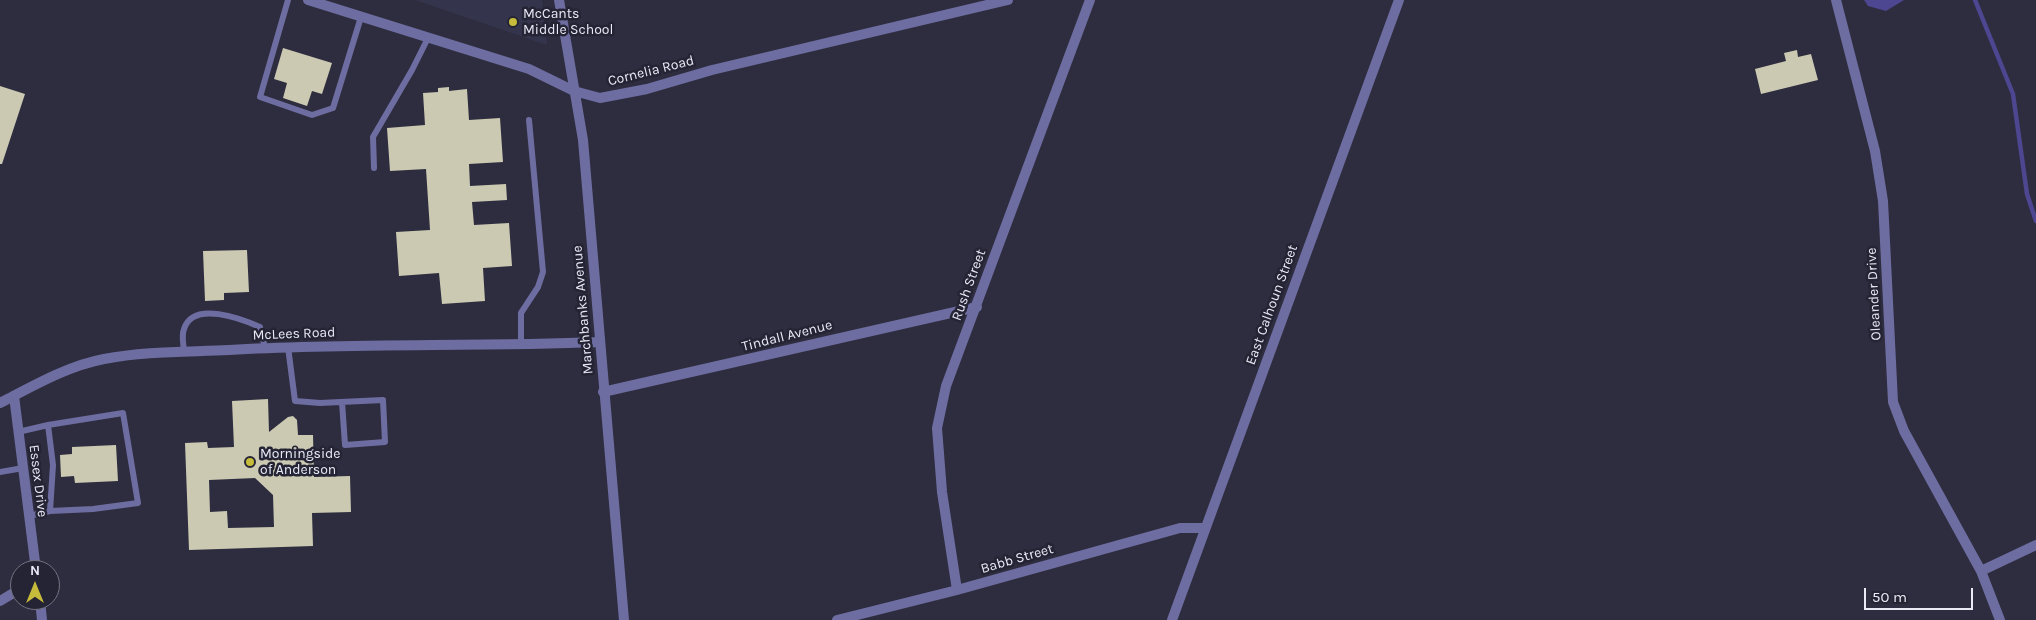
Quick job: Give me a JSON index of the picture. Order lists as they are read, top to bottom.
{
  "streets": {
    "street": [
      "Cornelia Road",
      "Rush Street",
      "Oleander Drive",
      "East Calhoun Street",
      "Marchbanks Avenue",
      "McLees Road",
      "Tindall Avenue",
      "Essex Drive",
      "Babb Street"
    ]
  },
  "crossings": [
    ["Cornelia Road", "Marchbanks Avenue"],
    ["Rush Street", "Tindall Avenue"],
    ["Rush Street", "Babb Street"],
    ["East Calhoun Street", "Babb Street"],
    ["Marchbanks Avenue", "McLees Road"],
    ["Marchbanks Avenue", "Tindall Avenue"],
    ["McLees Road", "Essex Drive"]
  ],
  "places": ["McCants Middle School", "Morningside of Anderson"],
  "scale_bar": "50 m",
  "north": "top"
}
